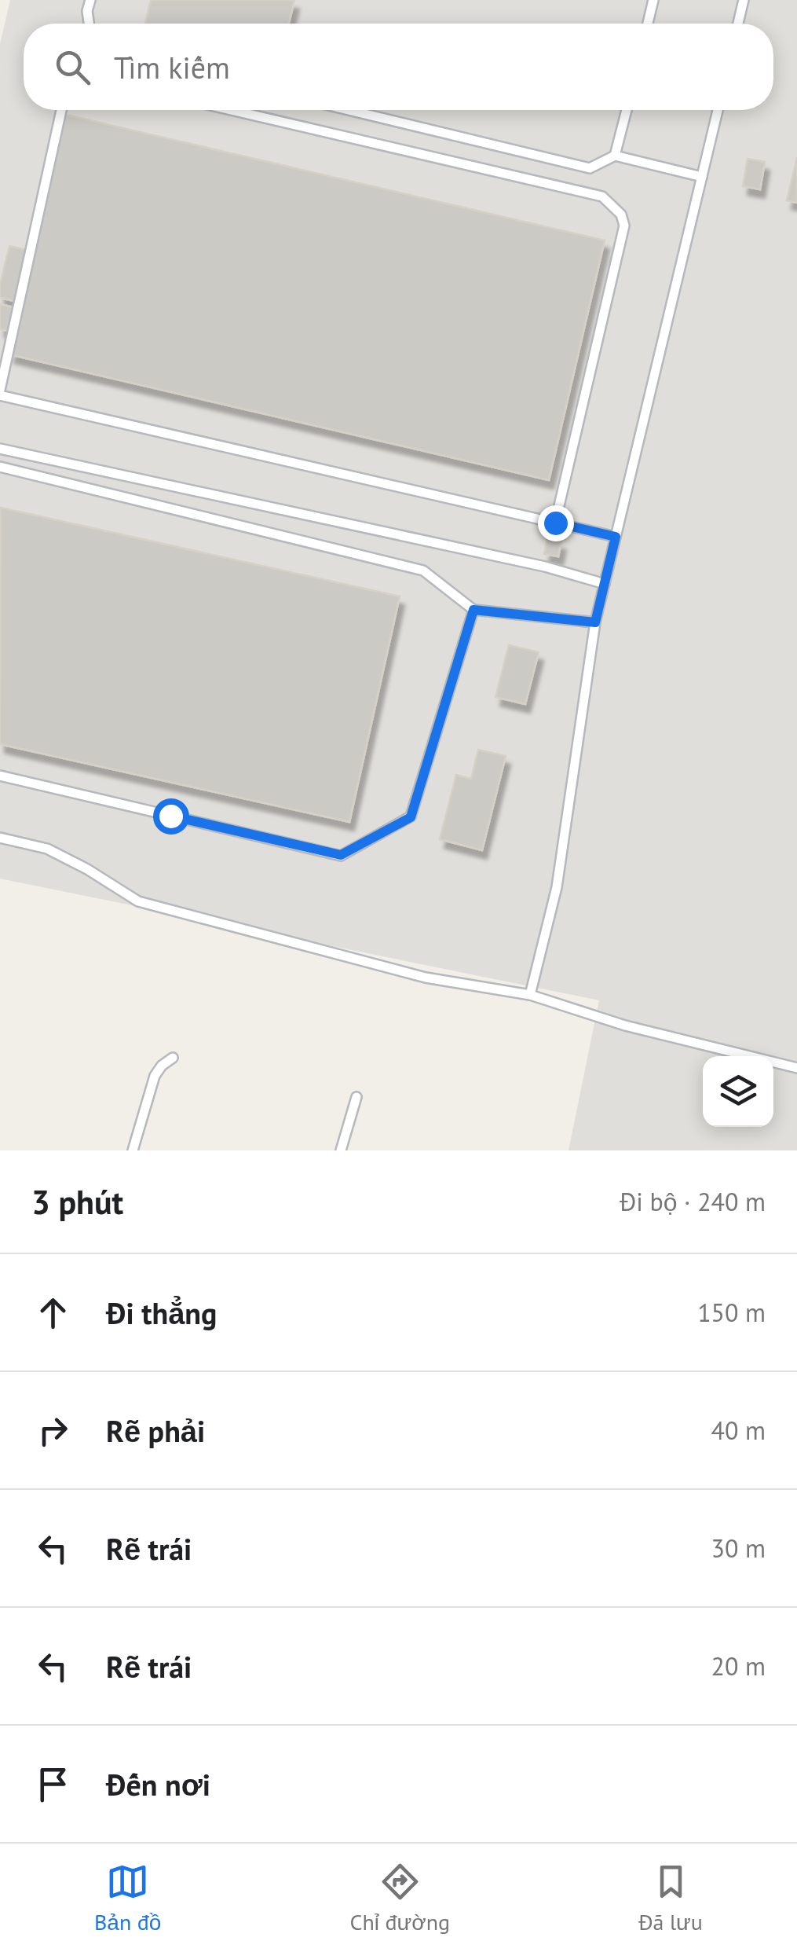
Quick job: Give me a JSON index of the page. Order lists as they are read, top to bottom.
{
  "page": {
    "search": "Tìm kiếm",
    "heading": ["3 phút", "Đi bộ · 240 m"],
    "list": [
      ["Đi thẳng", "150 m"],
      ["Rẽ phải", "40 m"],
      ["Rẽ trái", "30 m"],
      ["Rẽ trái", "20 m"],
      "Đến nơi"
    ],
    "nav": ["Bản đồ", "Chỉ đường", "Đã lưu"]
  }
}
